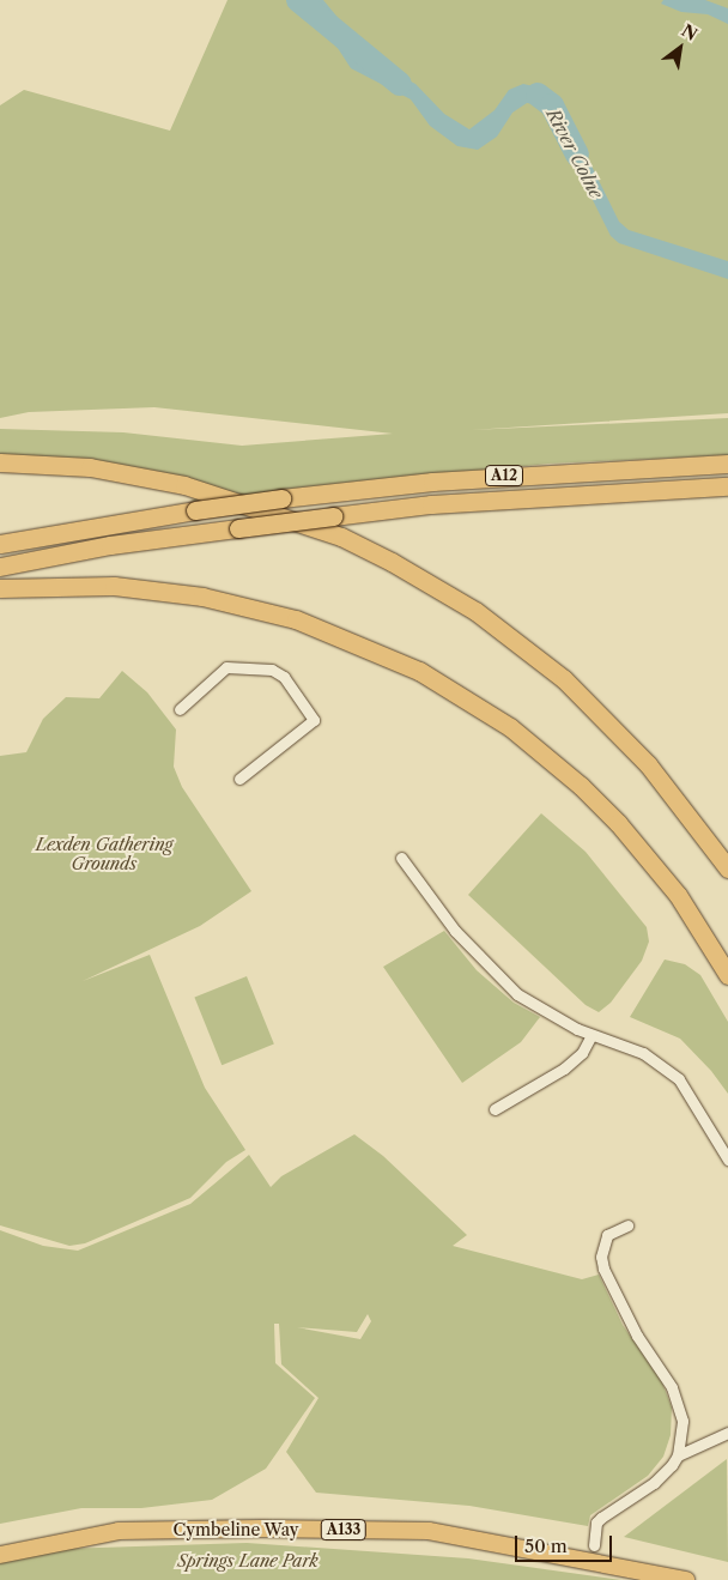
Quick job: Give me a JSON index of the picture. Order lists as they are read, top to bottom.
{
  "streets": {
    "highway": ["A12"],
    "main road": ["Cymbeline Way", "A133"]
  },
  "water": ["River Colne"],
  "parks": ["Lexden Gathering Grounds", "Springs Lane Park"],
  "scale_bar": "50 m",
  "north": "top right"
}
